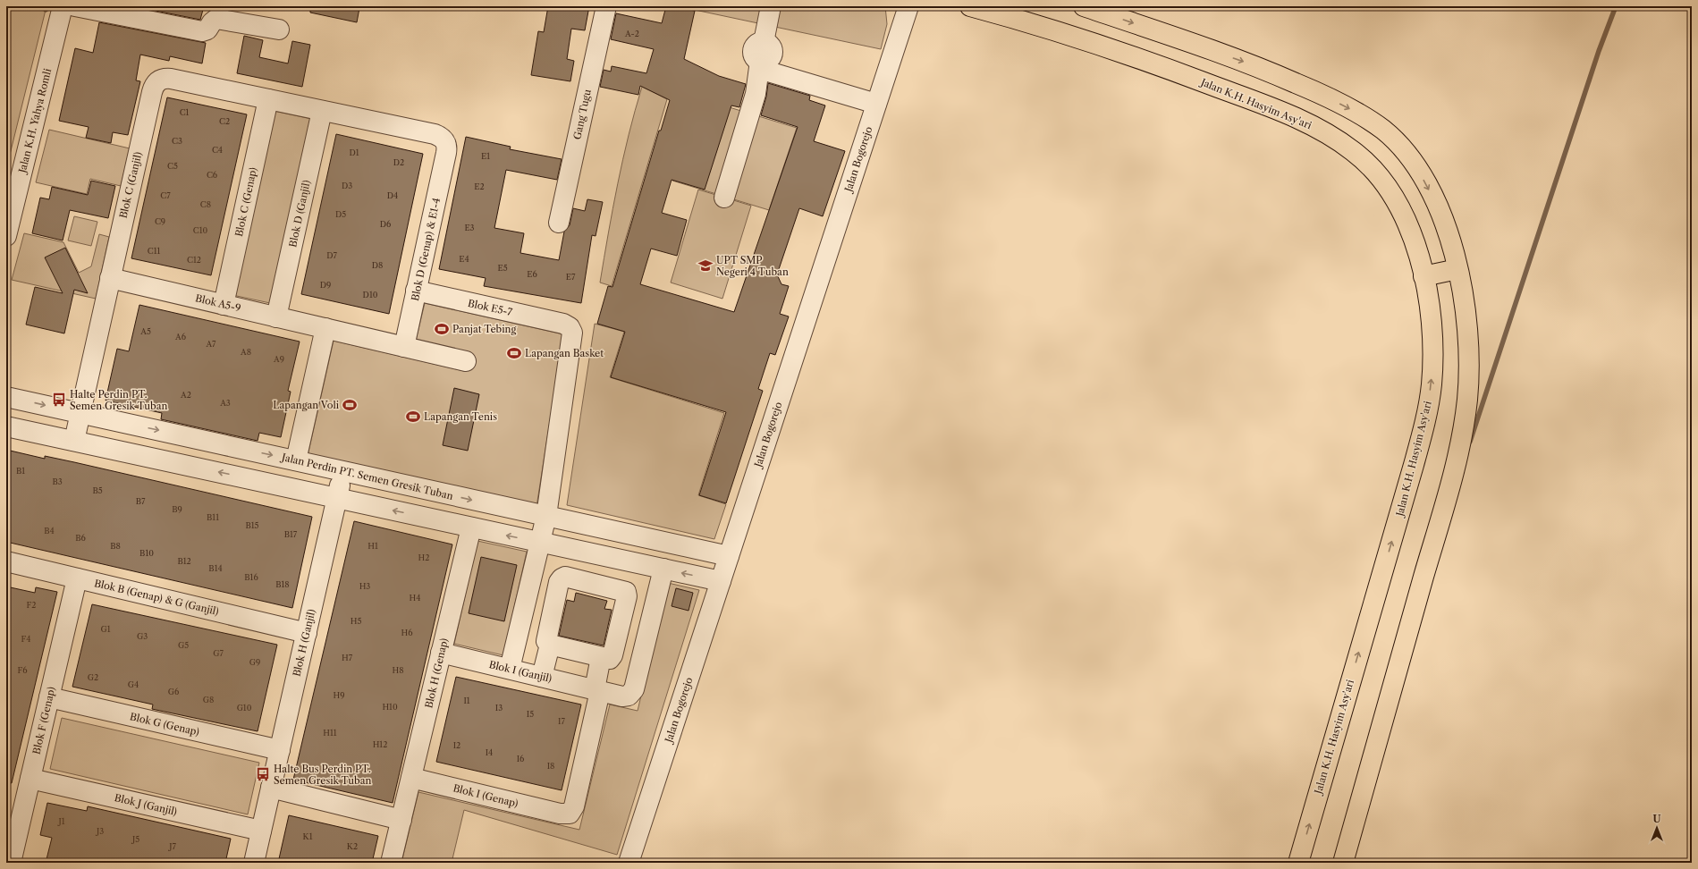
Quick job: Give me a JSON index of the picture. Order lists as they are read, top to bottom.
{
  "streets": {
    "highway": ["Jalan K.H. Hasyim Asy'ari"],
    "street": [
      "Gang Tugu",
      "Jalan K.H. Yahya Romli",
      "Jalan Bogorejo",
      "Blok C (Ganjil)",
      "Blok C (Genap)",
      "Blok D (Ganjil)",
      "Blok D (Genap) & E1-4",
      "Blok A5-9",
      "Blok E5-7",
      "Jalan Perdin PT. Semen Gresik Tuban",
      "Blok B (Genap) & G (Ganjil)",
      "Blok H (Ganjil)",
      "Blok I (Ganjil)",
      "Blok H (Genap)",
      "Blok F (Genap)",
      "Blok G (Genap)",
      "Blok I (Genap)",
      "Blok J (Ganjil)"
    ]
  },
  "crossings": [
    ["Jalan Bogorejo", "Jalan Perdin PT. Semen Gresik Tuban"],
    ["Blok C (Ganjil)", "Blok C (Genap)"],
    ["Blok C (Ganjil)", "Blok A5-9"],
    ["Blok C (Ganjil)", "Jalan Perdin PT. Semen Gresik Tuban"],
    ["Blok C (Genap)", "Blok A5-9"],
    ["Blok D (Ganjil)", "Blok D (Genap) & E1-4"],
    ["Blok D (Ganjil)", "Blok A5-9"],
    ["Blok D (Genap) & E1-4", "Blok A5-9"],
    ["Blok D (Genap) & E1-4", "Blok E5-7"],
    ["Blok E5-7", "Jalan Perdin PT. Semen Gresik Tuban"],
    ["Jalan Perdin PT. Semen Gresik Tuban", "Blok H (Ganjil)"],
    ["Blok B (Genap) & G (Ganjil)", "Blok H (Ganjil)"],
    ["Blok B (Genap) & G (Ganjil)", "Blok F (Genap)"],
    ["Blok H (Ganjil)", "Blok G (Genap)"],
    ["Blok H (Ganjil)", "Blok J (Ganjil)"],
    ["Blok I (Ganjil)", "Blok H (Genap)"],
    ["Blok I (Ganjil)", "Blok I (Genap)"],
    ["Blok H (Genap)", "Blok I (Genap)"],
    ["Blok F (Genap)", "Blok G (Genap)"],
    ["Blok F (Genap)", "Blok J (Ganjil)"]
  ],
  "places": {
    "school or university": ["UPT SMP Negeri 4 Tuban"],
    "sports": [
      "Panjat Tebing",
      "Lapangan Basket",
      "Lapangan Voli",
      "Lapangan Tenis"
    ],
    "bus stop": ["Halte Perdin PT. Semen Gresik Tuban", "Halte Bus Perdin PT. Semen Gresik Tuban"]
  },
  "house_numbers": [
    "A-2",
    "C1",
    "C2",
    "C3",
    "C4",
    "D1",
    "E1",
    "D2",
    "C5",
    "C6",
    "D3",
    "E2",
    "C7",
    "D4",
    "C8",
    "D5",
    "C9",
    "D6",
    "E3",
    "C10",
    "C11",
    "D7",
    "E4",
    "C12",
    "D8",
    "E5",
    "E6",
    "E7",
    "D9",
    "D10",
    "A5",
    "A6",
    "A7",
    "A8",
    "A9",
    "A2",
    "A3",
    "B1",
    "B3",
    "B5",
    "B7",
    "B9",
    "B11",
    "B15",
    "B4",
    "B17",
    "B6",
    "B8",
    "H1",
    "B10",
    "H2",
    "B12",
    "B14",
    "B16",
    "B18",
    "H3",
    "H4",
    "F2",
    "H5",
    "G1",
    "H6",
    "G3",
    "F4",
    "G5",
    "G7",
    "H7",
    "G9",
    "F6",
    "H8",
    "G2",
    "G4",
    "G6",
    "H9",
    "G8",
    "I1",
    "H10",
    "G10",
    "I3",
    "I5",
    "I7",
    "H11",
    "H12",
    "I2",
    "I4",
    "I6",
    "I8",
    "J1",
    "J3",
    "K1",
    "J5",
    "J7",
    "K2"
  ],
  "north": "top"
}
